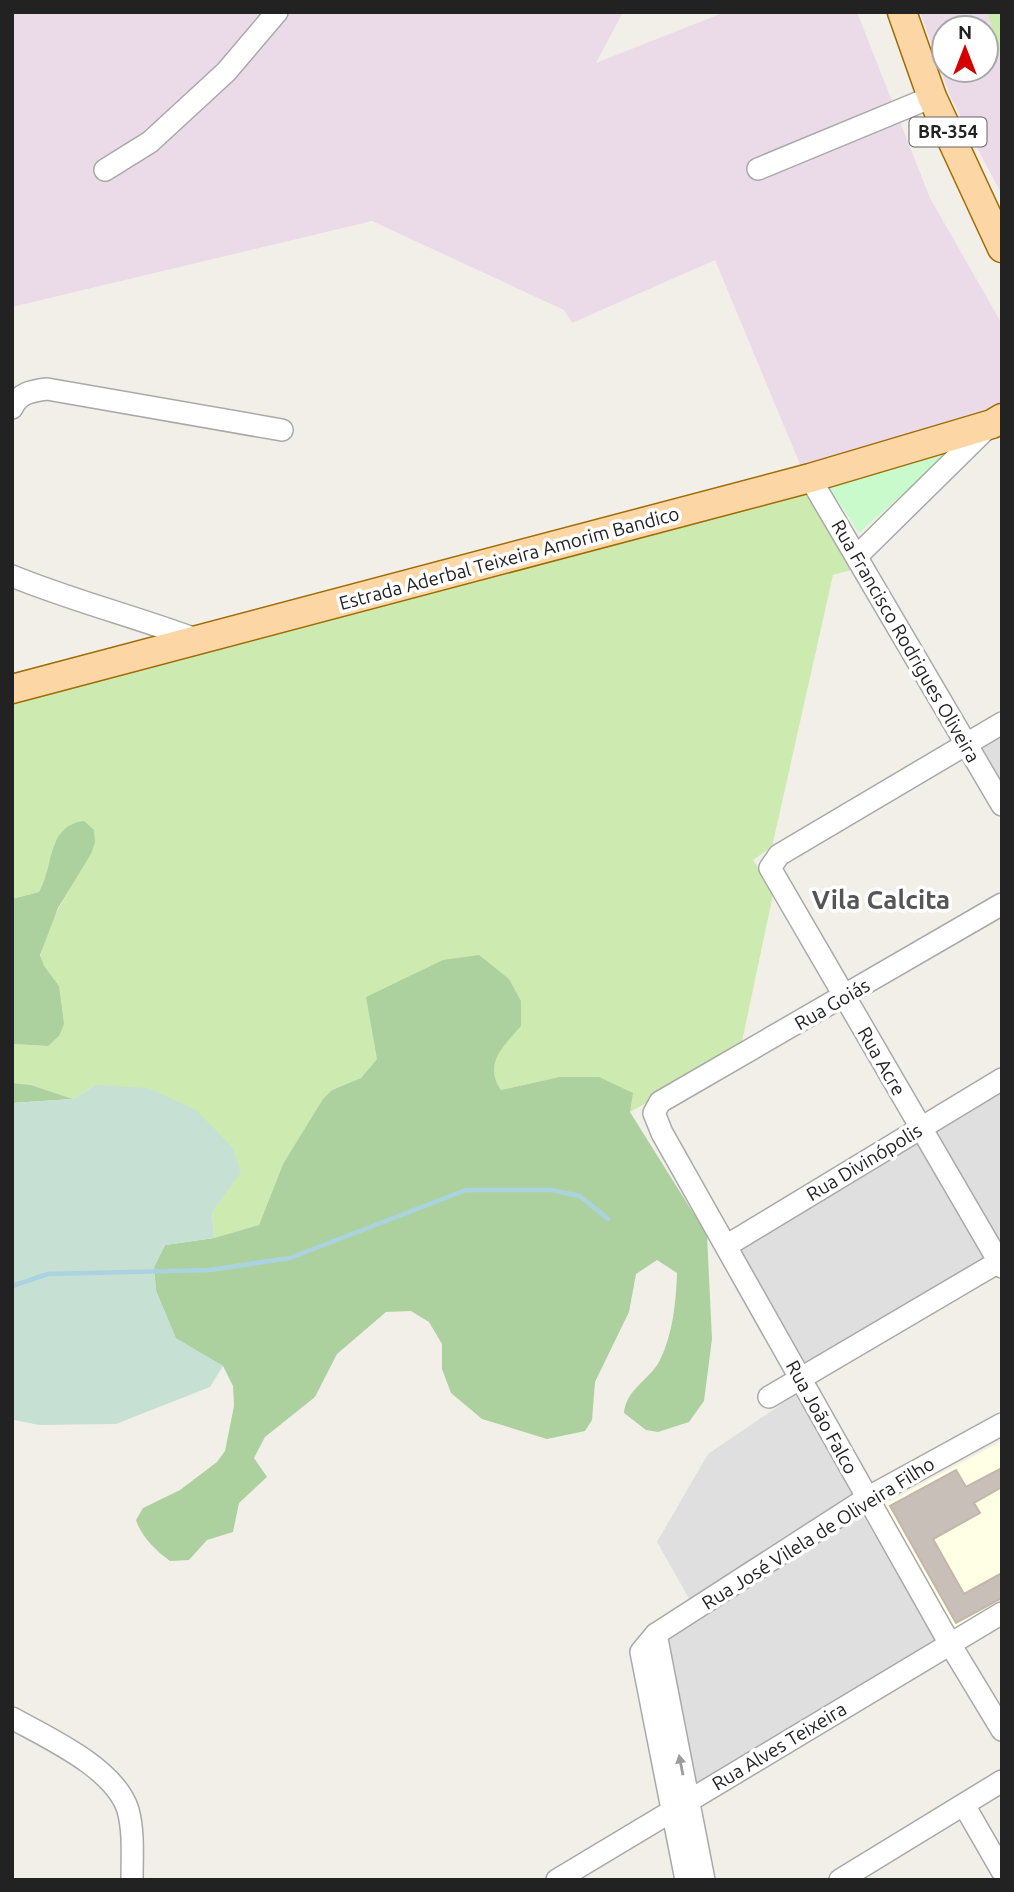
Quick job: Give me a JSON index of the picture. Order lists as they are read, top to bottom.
{
  "streets": {
    "main road": ["BR-354", "Estrada Aderbal Teixeira Amorim Bandico"],
    "street": [
      "Rua Francisco Rodrigues Oliveira",
      "Rua Goiás",
      "Rua Acre",
      "Rua Divinópolis",
      "Rua João Falco",
      "Rua José Vilela de Oliveira Filho",
      "Rua Alves Teixeira"
    ]
  },
  "crossings": [
    ["Estrada Aderbal Teixeira Amorim Bandico", "Rua Francisco Rodrigues Oliveira"],
    ["Rua Francisco Rodrigues Oliveira", "Rua Acre"],
    ["Rua Goiás", "Rua Acre"],
    ["Rua Goiás", "Rua João Falco"],
    ["Rua Acre", "Rua Divinópolis"],
    ["Rua Divinópolis", "Rua João Falco"],
    ["Rua João Falco", "Rua José Vilela de Oliveira Filho"],
    ["Rua João Falco", "Rua Alves Teixeira"],
    ["Rua José Vilela de Oliveira Filho", "Rua Alves Teixeira"]
  ],
  "districts": ["Vila Calcita"],
  "north": "top"
}
